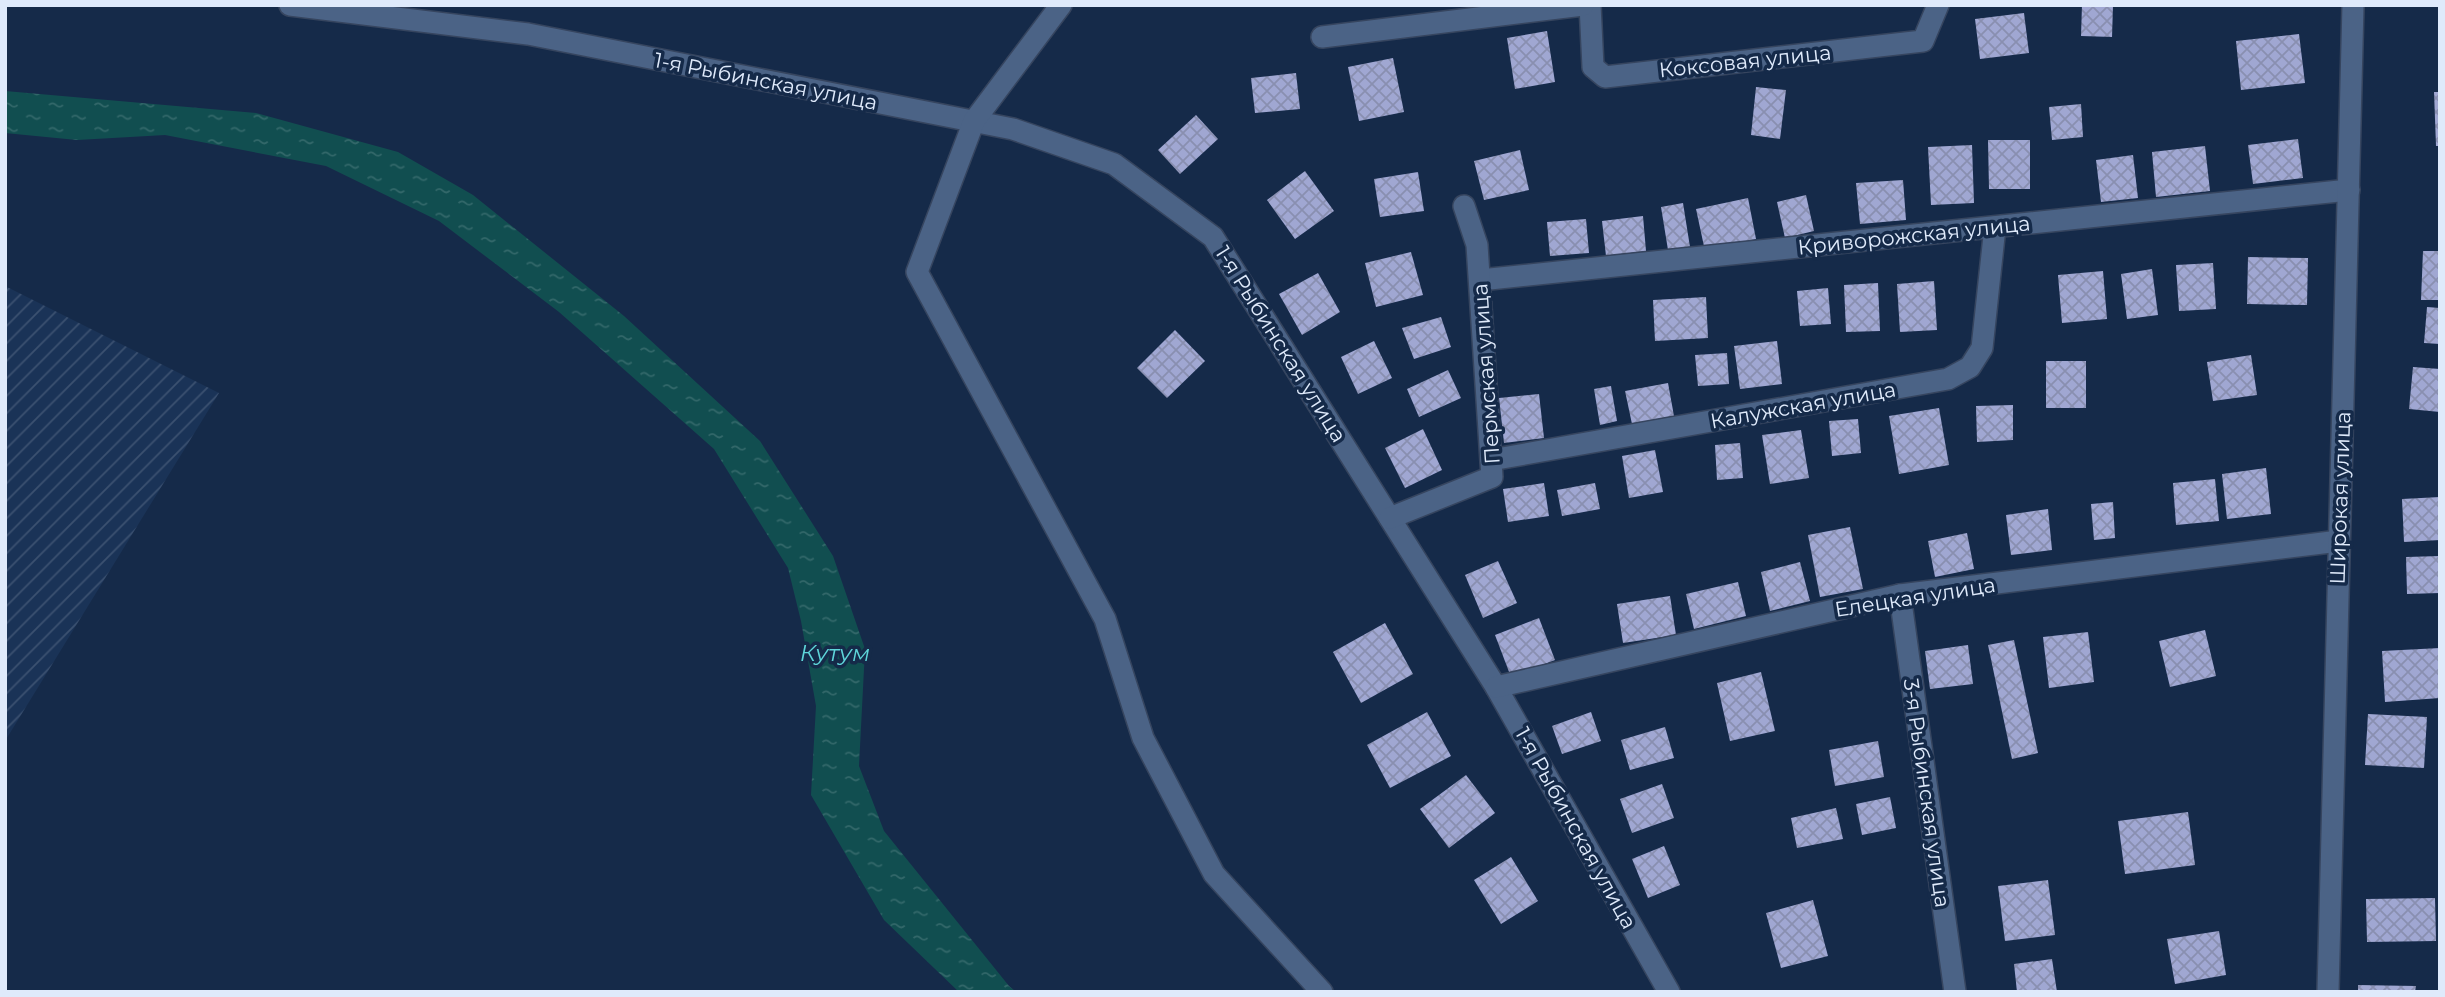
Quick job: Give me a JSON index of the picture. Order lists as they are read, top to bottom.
{
  "streets": {
    "street": [
      "Коксовая улица",
      "1-я Рыбинская улица",
      "Криворожская улица",
      "Пермская улица",
      "Калужская улица",
      "Широкая улица",
      "Елецкая улица",
      "3-я Рыбинская улица"
    ]
  },
  "crossings": [
    ["1-я Рыбинская улица", "Пермская улица"],
    ["1-я Рыбинская улица", "Елецкая улица"],
    ["Криворожская улица", "Пермская улица"],
    ["Криворожская улица", "Калужская улица"],
    ["Криворожская улица", "Широкая улица"],
    ["Пермская улица", "Калужская улица"],
    ["Широкая улица", "Елецкая улица"],
    ["Елецкая улица", "3-я Рыбинская улица"]
  ],
  "water": ["Кутум"]
}
